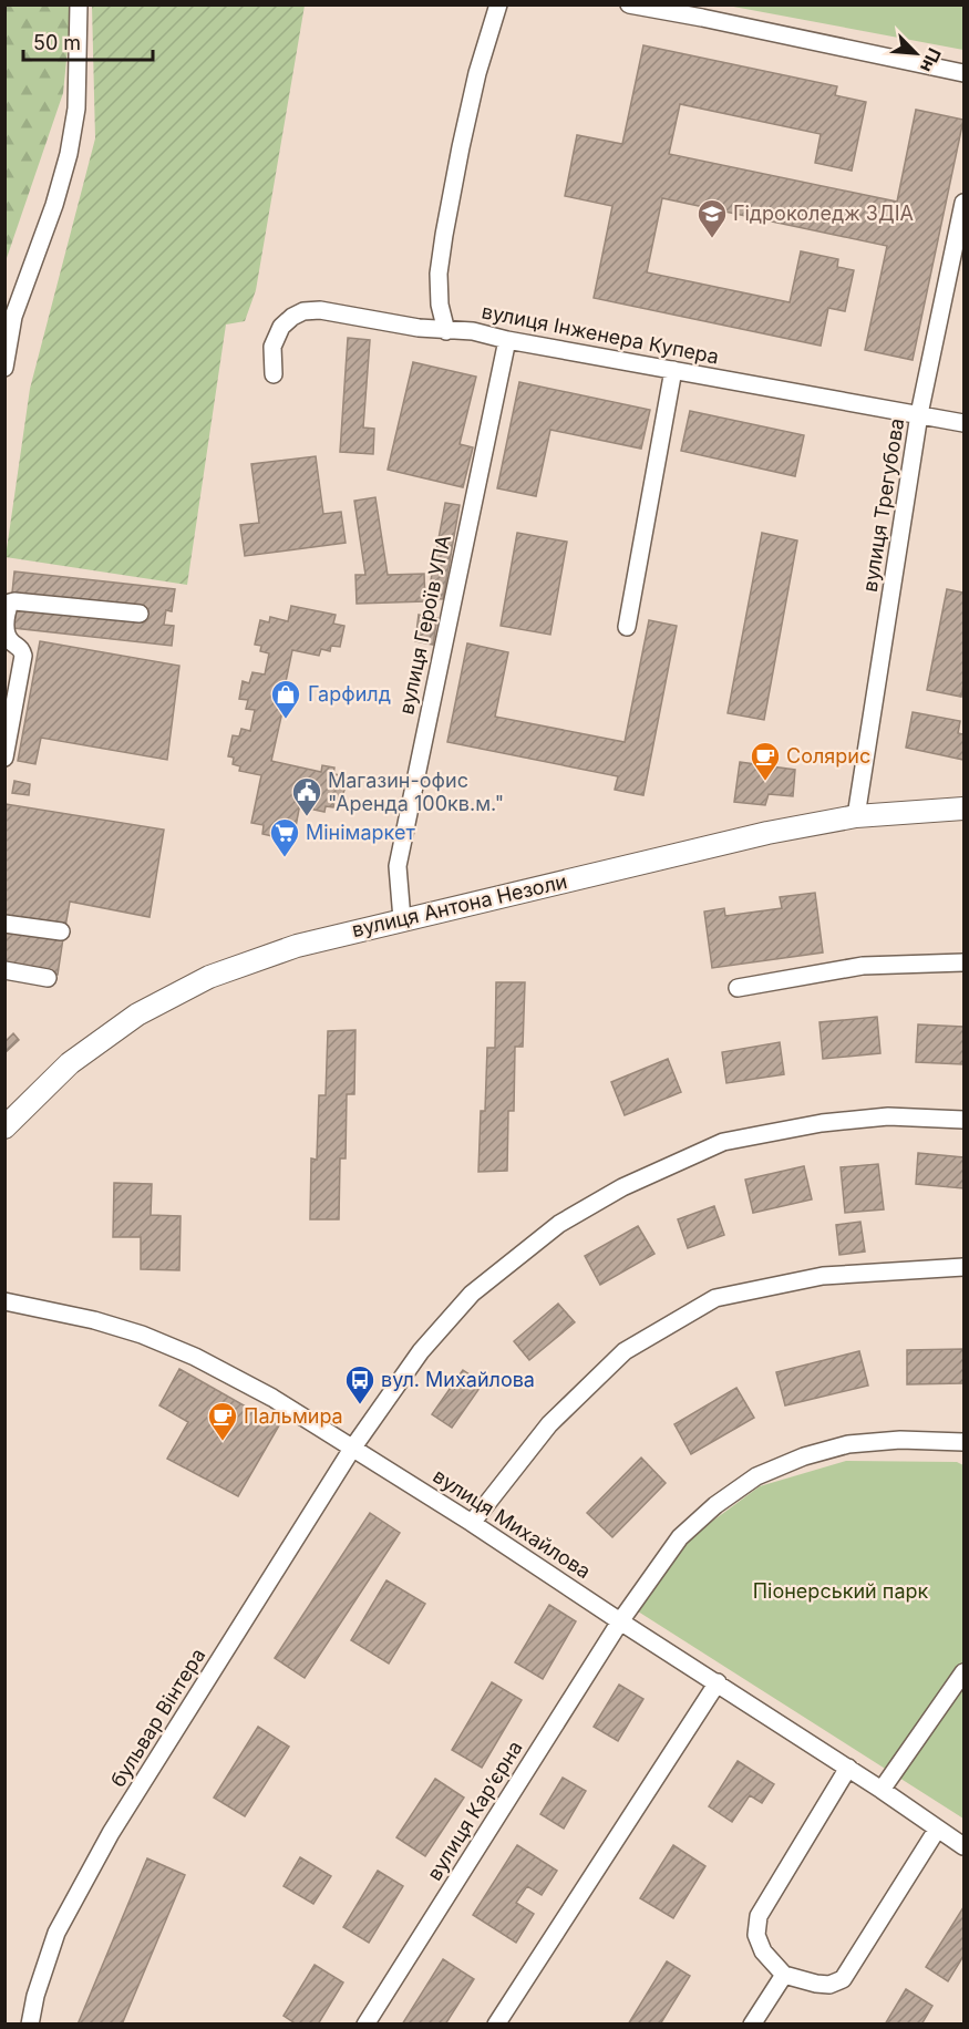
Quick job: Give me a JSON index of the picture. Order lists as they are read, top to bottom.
{
  "streets": {
    "main road": ["вулиця Антона Незоли"],
    "street": [
      "вулиця Інженера Купера",
      "вулиця Трегубова",
      "вулиця Героїв УПА",
      "вулиця Михайлова",
      "бульвар Вінтера",
      "вулиця Кар’єрна"
    ]
  },
  "crossings": [
    ["вулиця Інженера Купера", "вулиця Трегубова"],
    ["вулиця Інженера Купера", "вулиця Героїв УПА"],
    ["вулиця Трегубова", "вулиця Антона Незоли"],
    ["вулиця Героїв УПА", "вулиця Антона Незоли"],
    ["вулиця Михайлова", "бульвар Вінтера"],
    ["вулиця Михайлова", "вулиця Кар’єрна"]
  ],
  "parks": ["Піонерський парк"],
  "places": {
    "school or university": ["Гідроколедж ЗДIА"],
    "shop": ["Гарфилд"],
    "cafe": ["Солярис", "Пальмира"],
    "public building": ["Магазин-офис \"Аренда 100кв.м.\""],
    "supermarket": ["Мінімаркет"],
    "bus stop": ["вул. Михайлова"]
  },
  "scale_bar": "50 m",
  "north": "bottom right"
}
